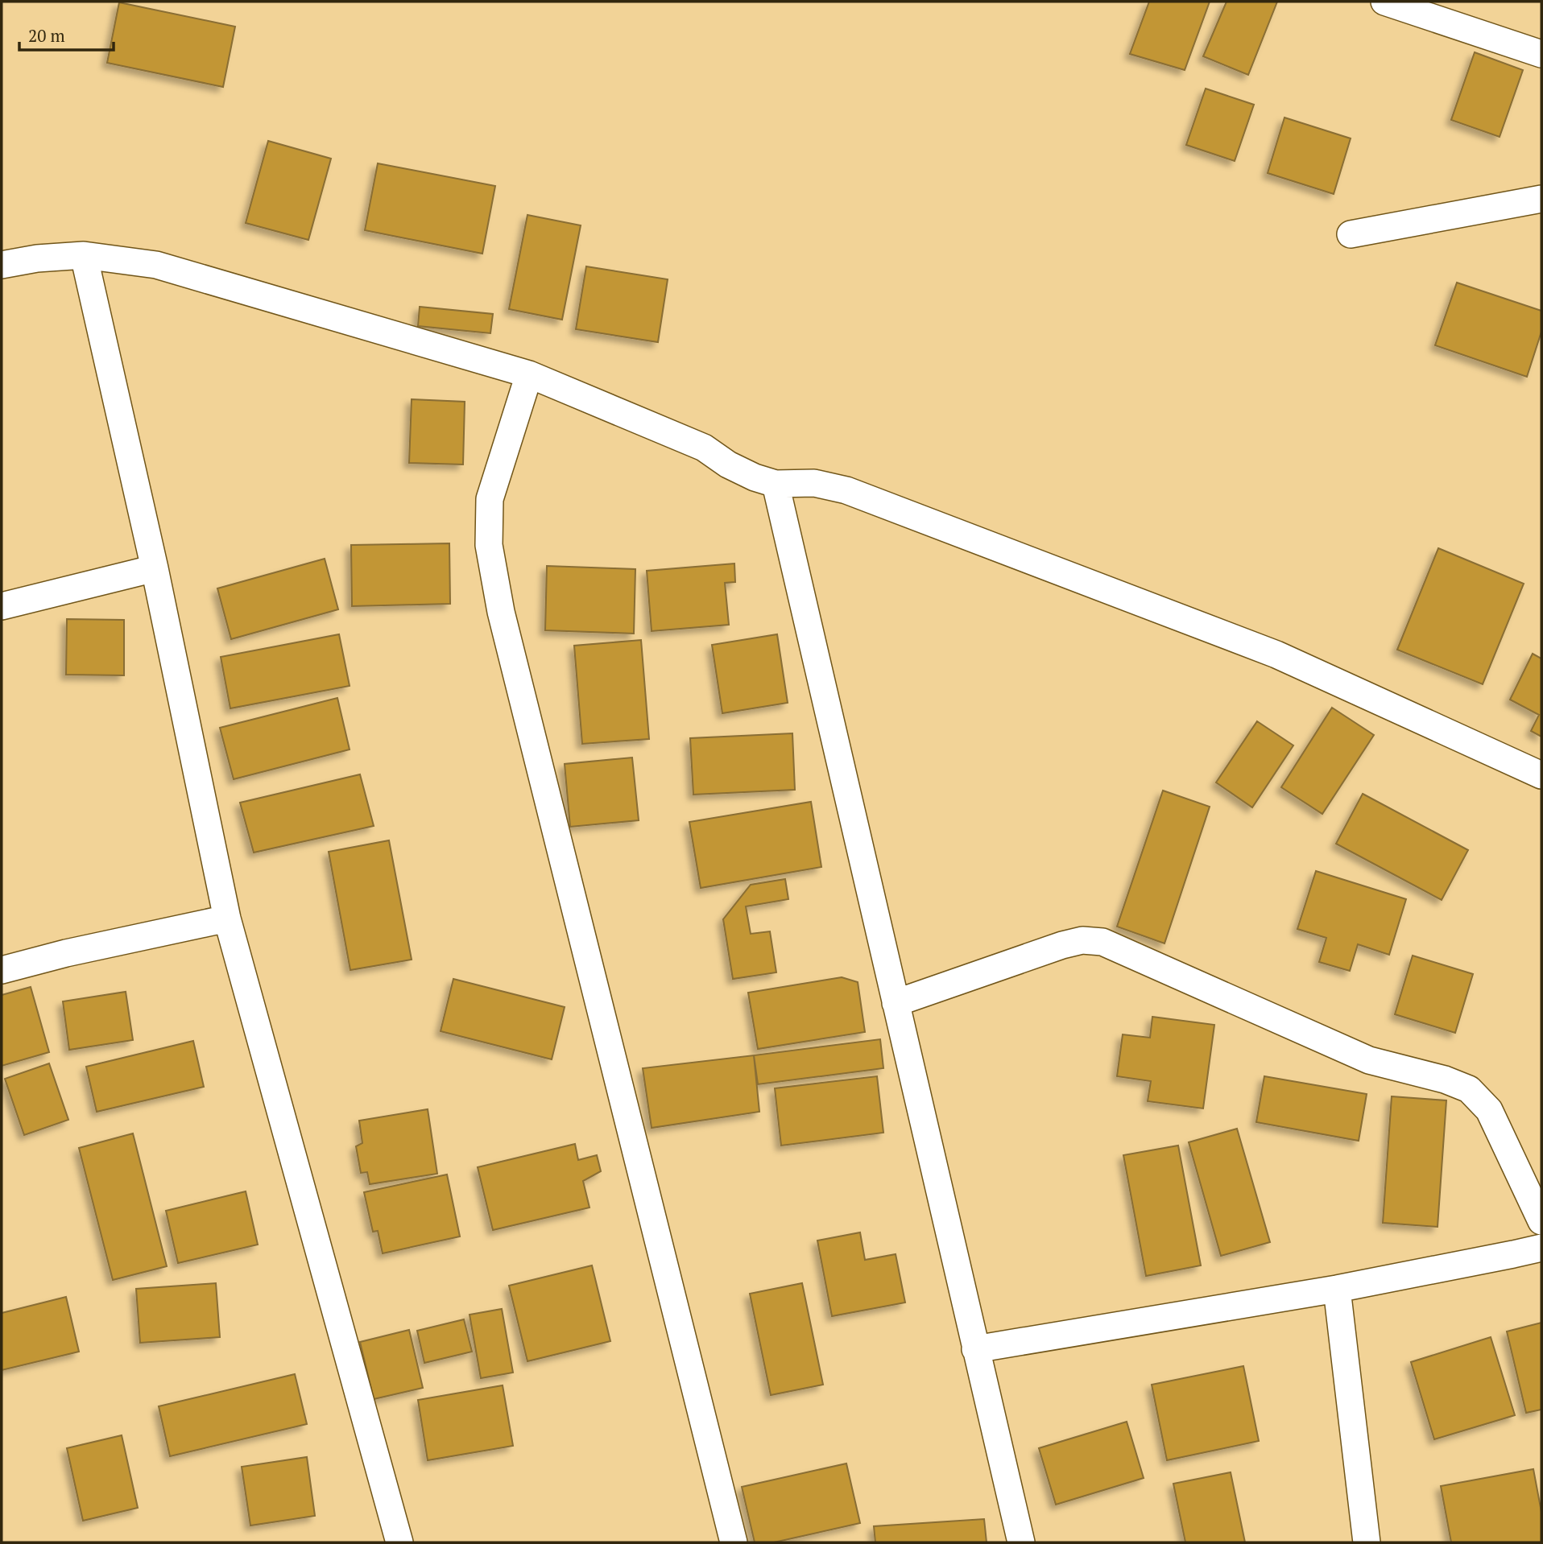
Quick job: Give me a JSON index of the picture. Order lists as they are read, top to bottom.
{
  "scale_bar": "20 m"
}
